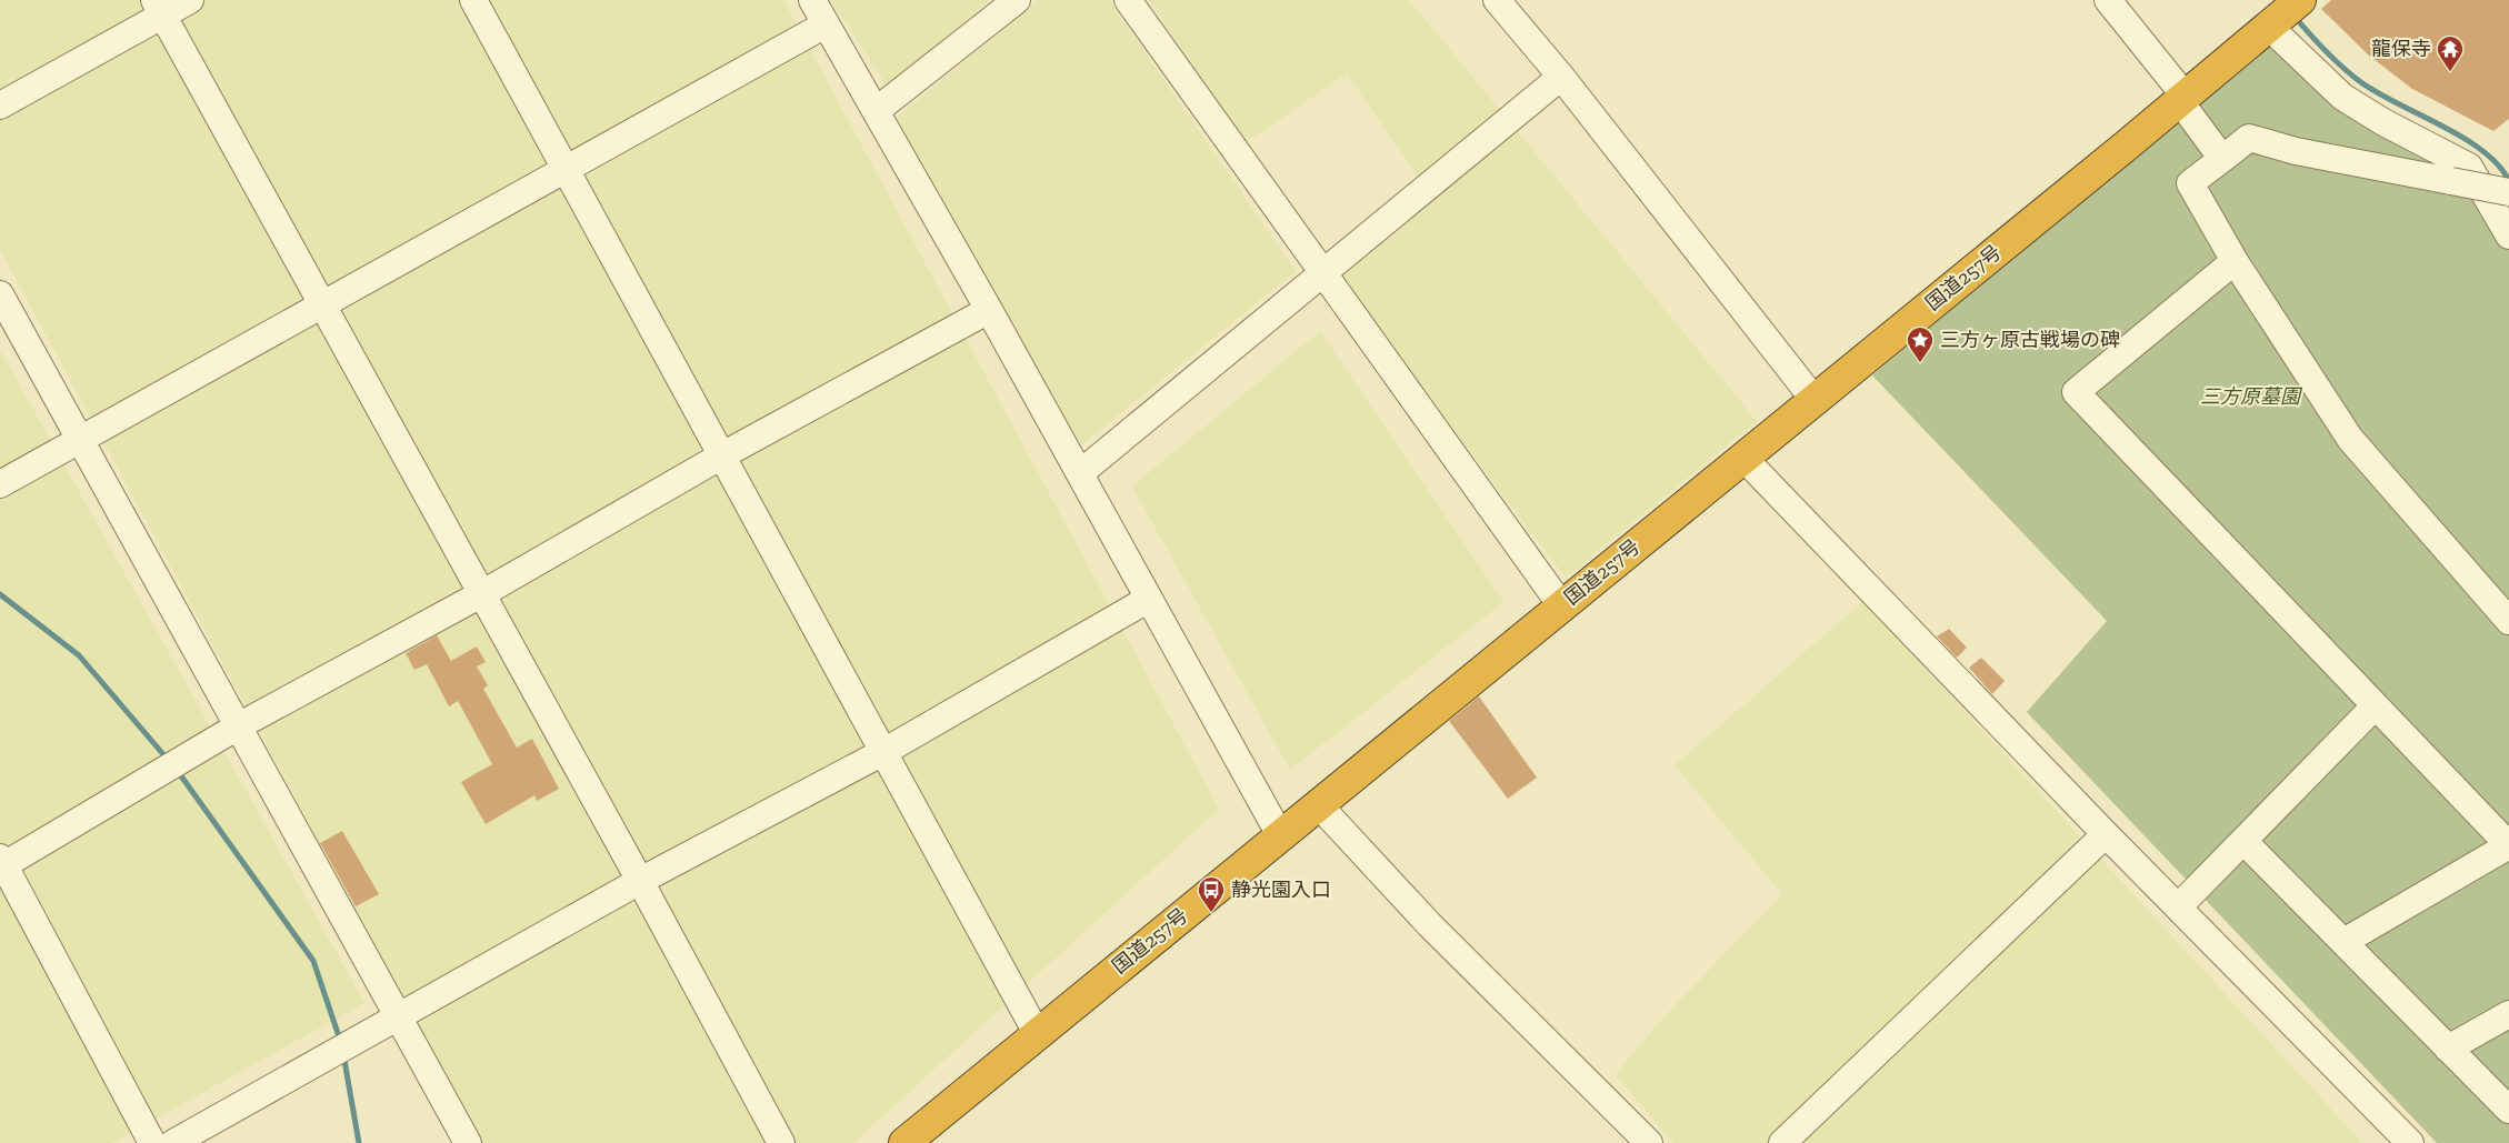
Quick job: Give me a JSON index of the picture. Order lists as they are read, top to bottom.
{
  "streets": {
    "highway": ["国道257号"]
  },
  "parks": ["三方原墓園"],
  "places": {
    "temple": ["龍保寺"],
    "place": ["三方ヶ原古戦場の碑"],
    "bus stop": ["静光園入口"]
  }
}
